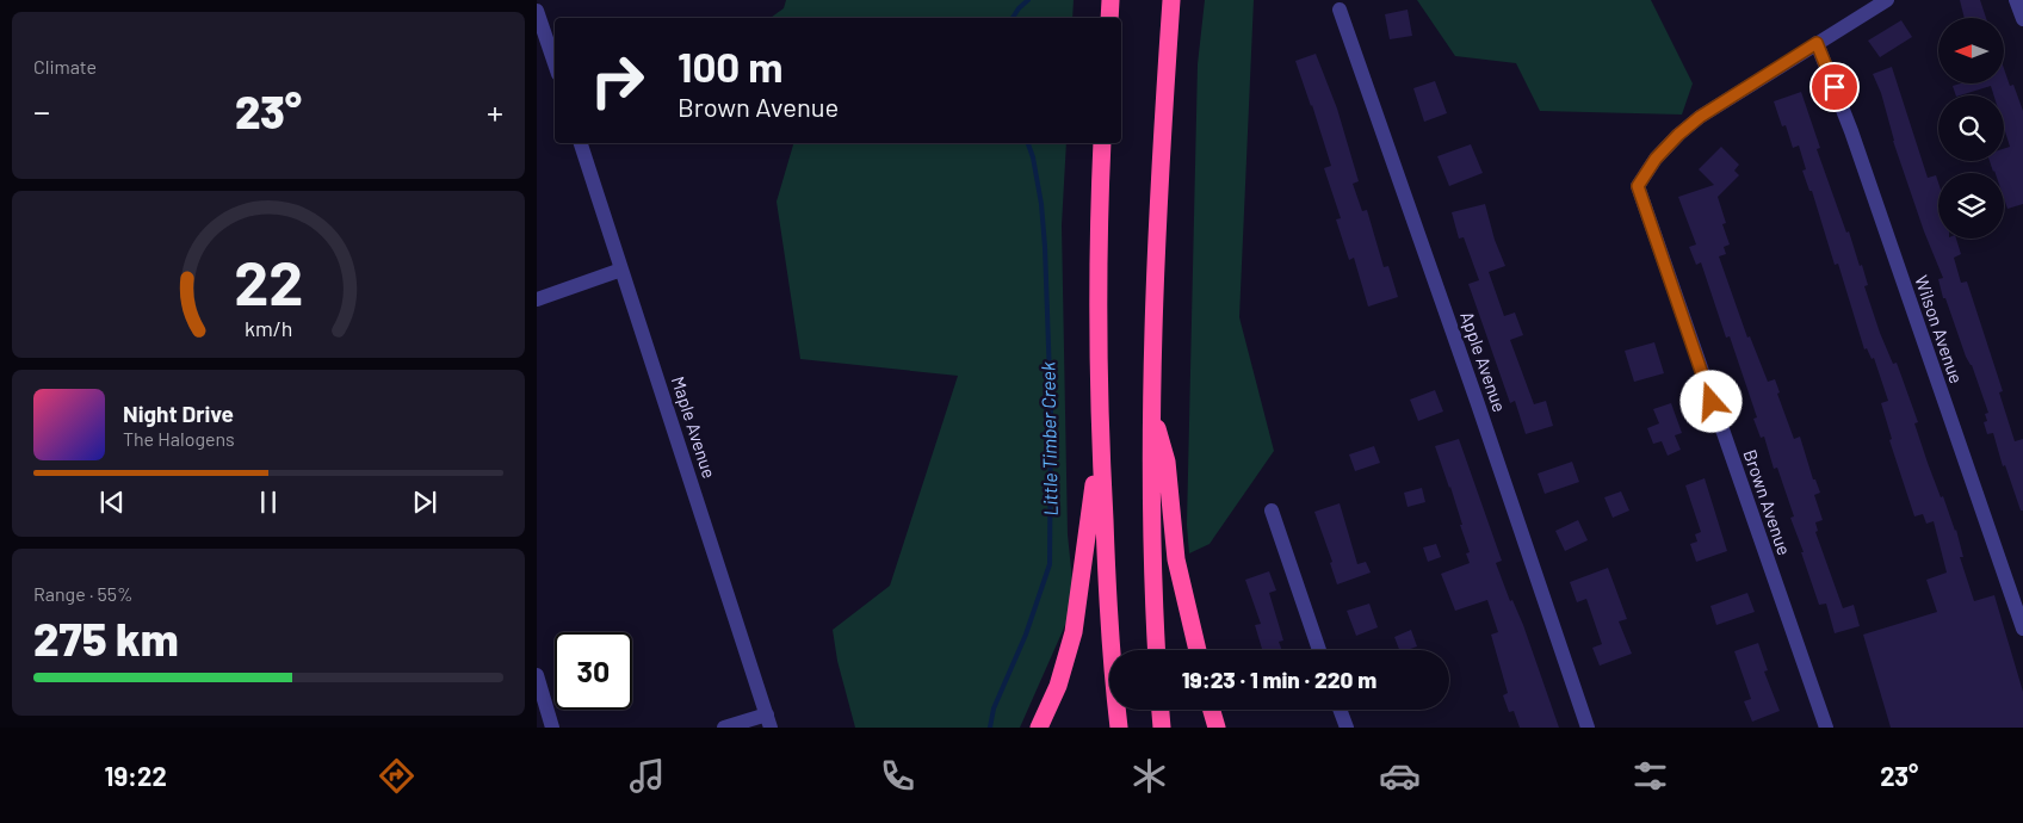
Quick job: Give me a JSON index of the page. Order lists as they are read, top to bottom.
{
  "streets": {
    "street": [
      "Wilson Avenue",
      "Apple Avenue",
      "Maple Avenue",
      "Brown Avenue"
    ]
  },
  "crossings": [
    ["Wilson Avenue", "Brown Avenue"]
  ],
  "water": ["Little Timber Creek"],
  "north": "left",
  "page": {
    "tile": [
      "Climate",
      ["Range · 55%", "275 km"]
    ],
    "turn": ["100 m", "Brown Avenue"],
    "heat": ["−", "23°", "+"],
    "song": ["Night Drive", "The Halogens"],
    "limit": "30",
    "trip": "19:23 · 1 min · 220 m",
    "tabs": ["19:22", "23°"],
    "gauge": ["22", "km/h"]
  }
}
